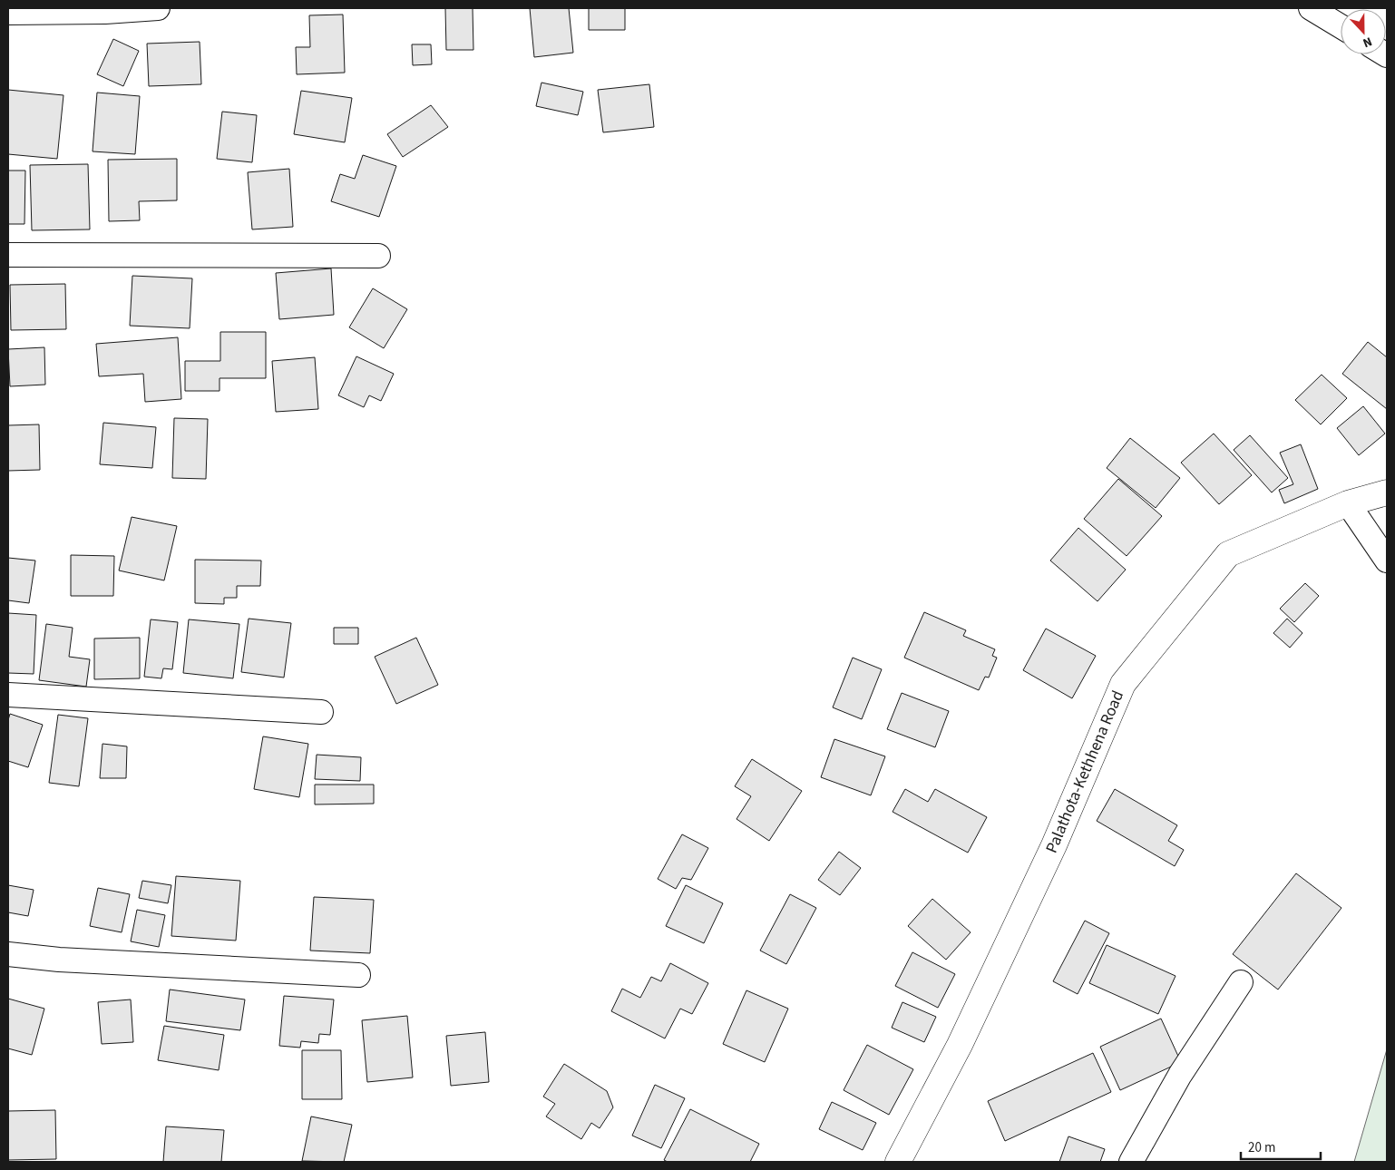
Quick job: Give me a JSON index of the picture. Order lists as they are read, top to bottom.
{
  "streets": {
    "street": ["Palathota-Kethhena Road"]
  },
  "scale_bar": "20 m",
  "north": "bottom"
}
